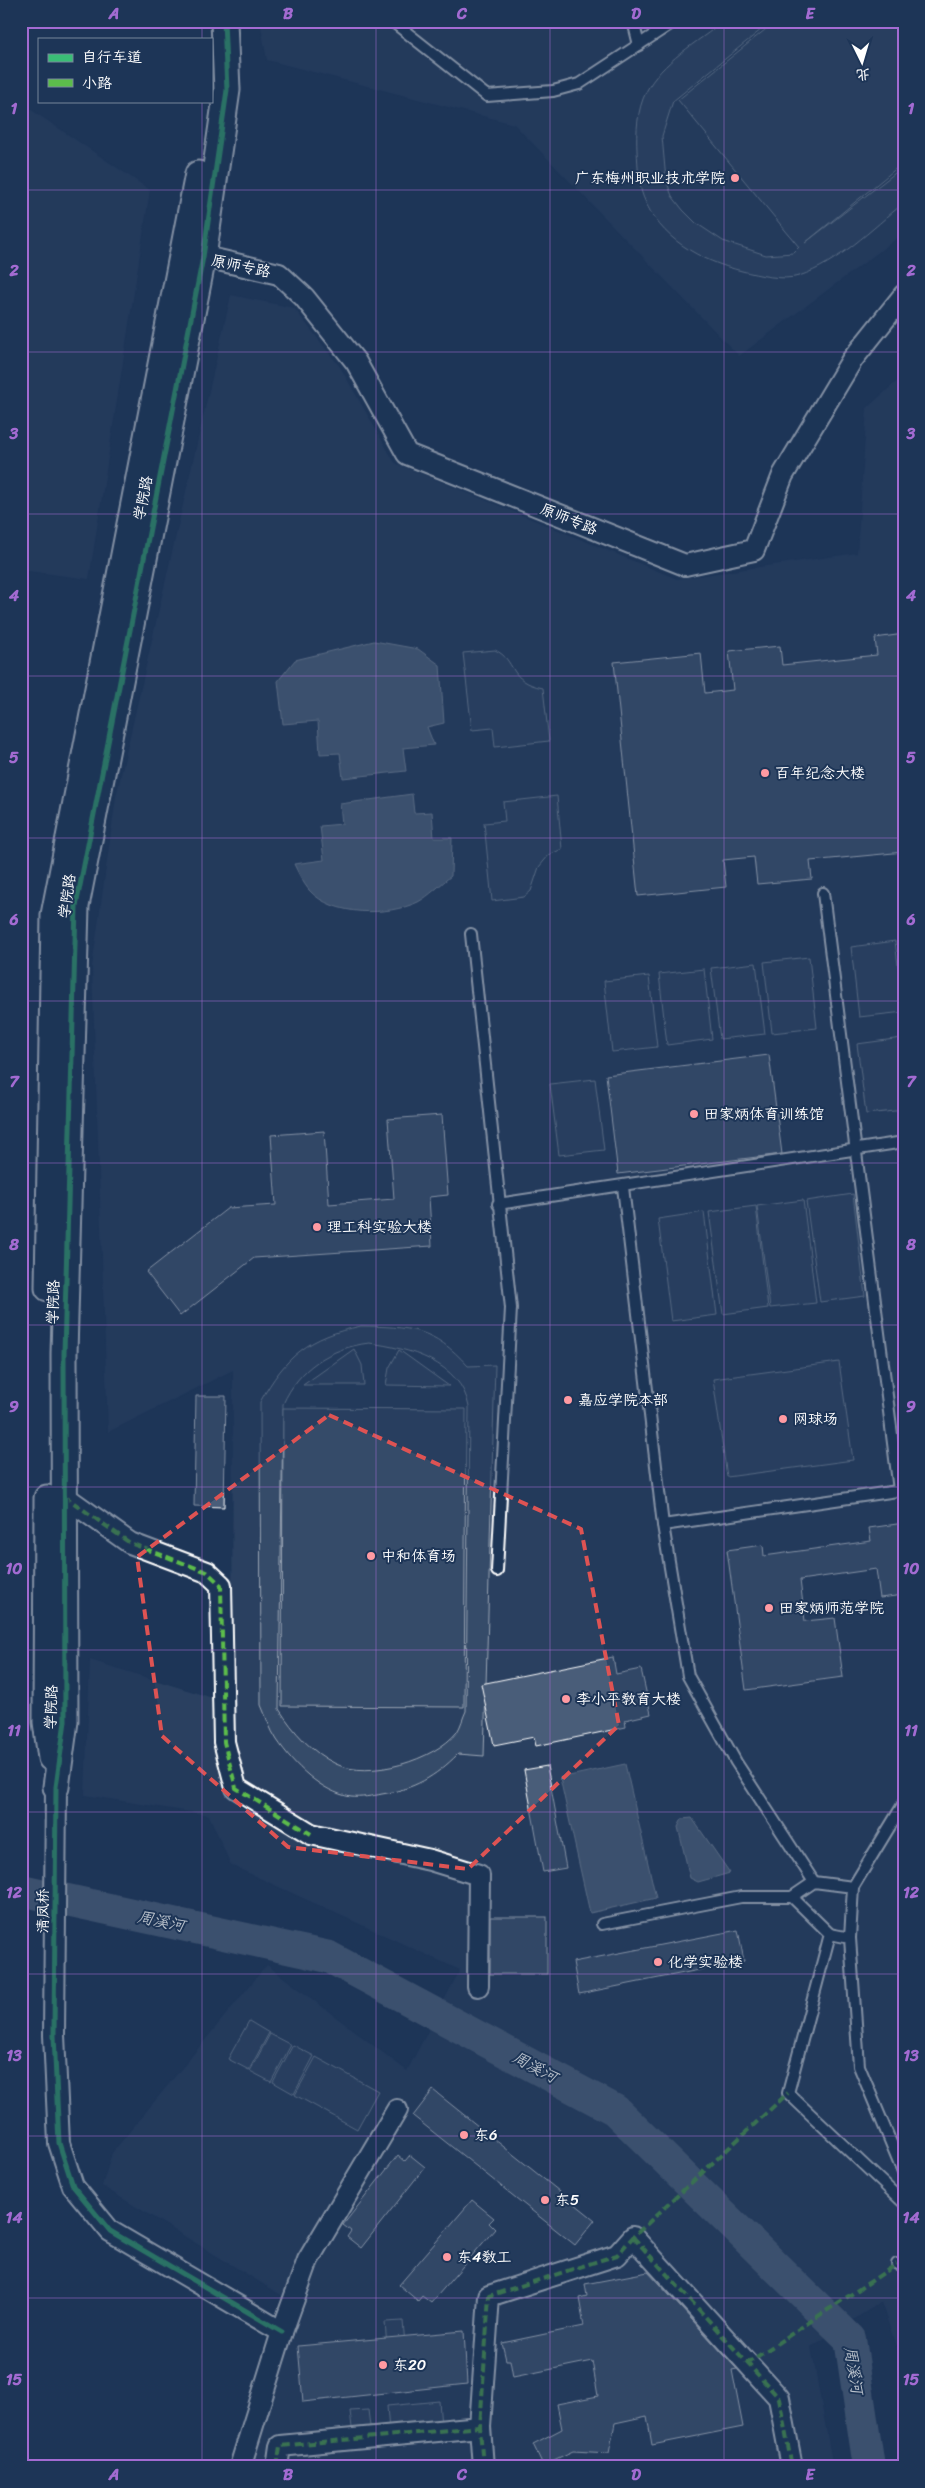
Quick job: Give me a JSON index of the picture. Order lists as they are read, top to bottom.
{
  "streets": {
    "street": ["原师专路", "学院路", "清凤桥"]
  },
  "crossings": [
    ["原师专路", "学院路"],
    ["学院路", "清凤桥"]
  ],
  "water": ["周溪河"],
  "places": [
    "广东梅州职业技术学院",
    "百年纪念大楼",
    "田家炳体育训练馆",
    "理工科实验大楼",
    "嘉应学院本部",
    "网球场",
    "中和体育场",
    "田家炳师范学院",
    "李小平教育大楼",
    "化学实验楼",
    "东6",
    "东5",
    "东4教工",
    "东20"
  ],
  "legend": ["自行车道", "小路"],
  "north": "bottom",
  "grid": {
    "columns": [
      "A",
      "B",
      "C",
      "D",
      "E"
    ],
    "rows": [
      "1",
      "2",
      "3",
      "4",
      "5",
      "6",
      "7",
      "8",
      "9",
      "10",
      "11",
      "12",
      "13",
      "14",
      "15"
    ]
  }
}
